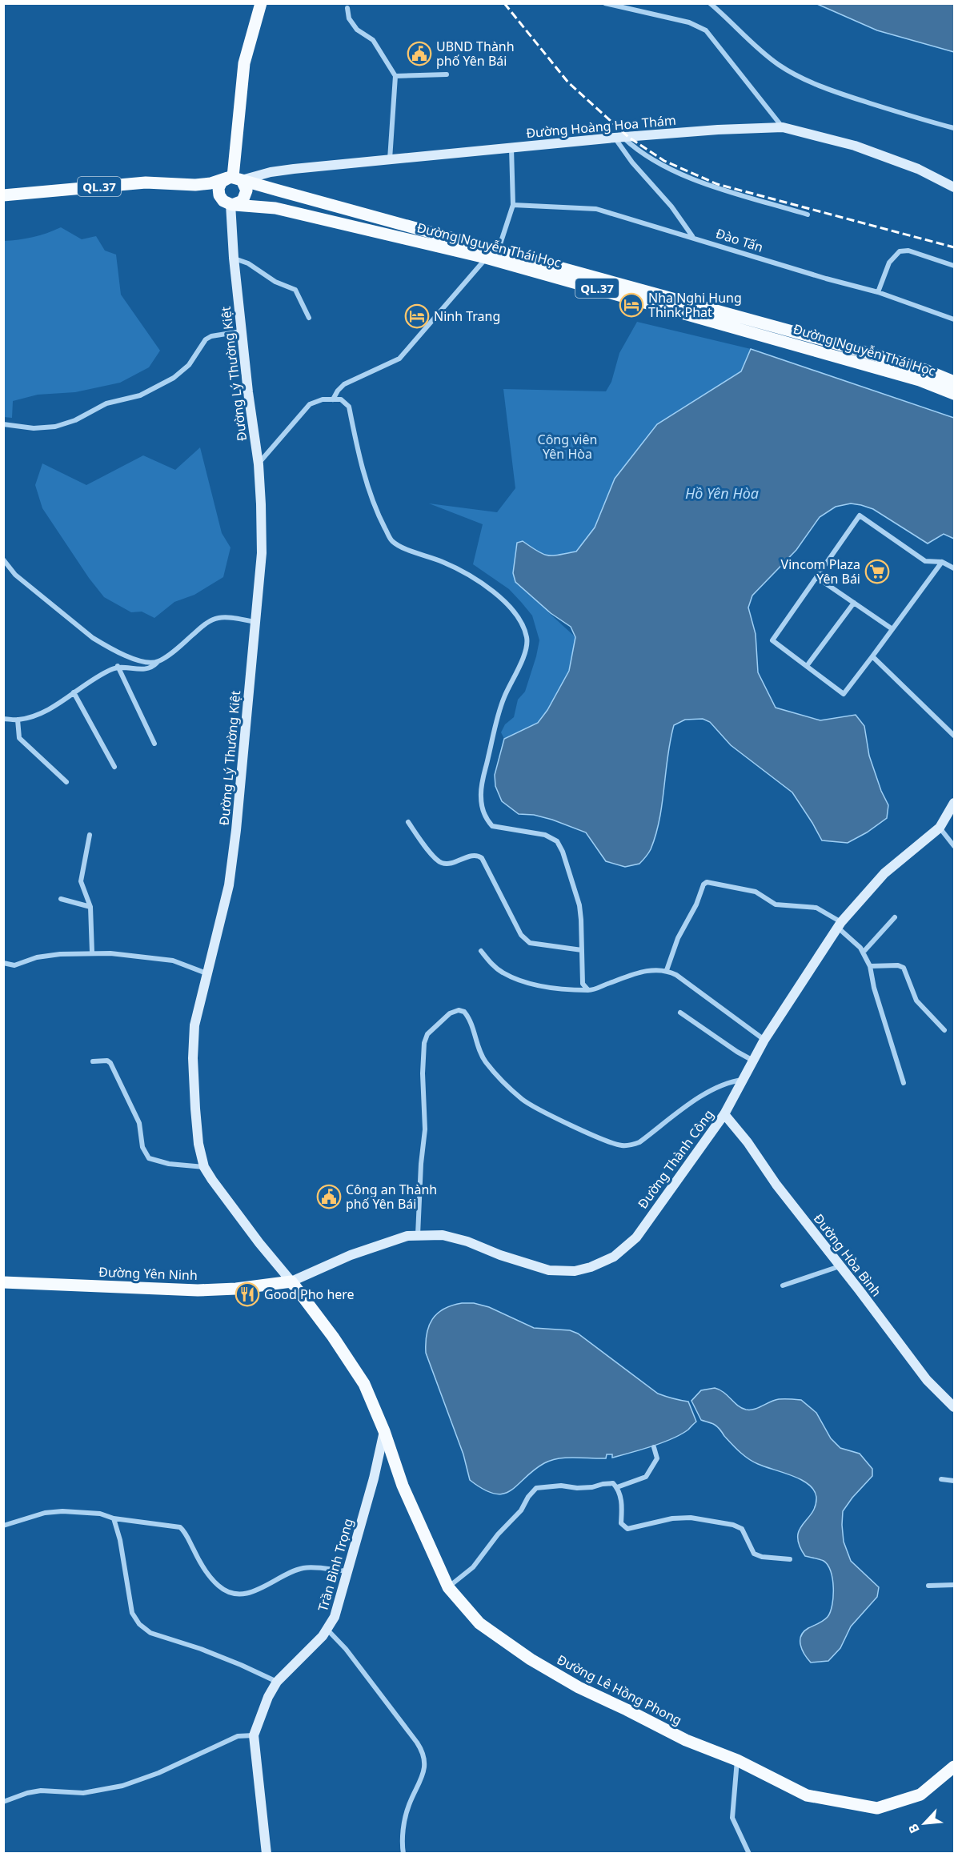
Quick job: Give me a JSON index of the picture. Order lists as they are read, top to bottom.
{
  "streets": {
    "main road": [
      "Đường Hoàng Hoa Thám",
      "QL.37",
      "Đường Nguyễn Thái Học",
      "Đường Lý Thường Kiệt",
      "Đường Thành Công",
      "Đường Hòa Bình",
      "Đường Yên Ninh",
      "Trần Bình Trọng",
      "Đường Lê Hồng Phong"
    ],
    "street": ["Đào Tấn"]
  },
  "crossings": [
    ["Đường Hoàng Hoa Thám", "QL.37"],
    ["Đường Hoàng Hoa Thám", "Đường Nguyễn Thái Học"],
    ["Đường Hoàng Hoa Thám", "Đường Lý Thường Kiệt"],
    ["QL.37", "Đường Nguyễn Thái Học"],
    ["QL.37", "Đường Lý Thường Kiệt"],
    ["Đường Nguyễn Thái Học", "Đường Lý Thường Kiệt"],
    ["Đường Lý Thường Kiệt", "Đường Thành Công"],
    ["Đường Lý Thường Kiệt", "Đường Yên Ninh"],
    ["Đường Lý Thường Kiệt", "Đường Lê Hồng Phong"],
    ["Đường Thành Công", "Đường Hòa Bình"],
    ["Đường Thành Công", "Đường Yên Ninh"],
    ["Đường Thành Công", "Đường Lê Hồng Phong"],
    ["Đường Yên Ninh", "Đường Lê Hồng Phong"],
    ["Trần Bình Trọng", "Đường Lê Hồng Phong"]
  ],
  "water": ["Hồ Yên Hòa"],
  "parks": ["Công viên Yên Hòa"],
  "places": {
    "public building": ["UBND Thành phố Yên Bái", "Công an Thành phố Yên Bái"],
    "hotel": ["Nha Nghi Hung Think Phat", "Ninh Trang"],
    "supermarket": ["Vincom Plaza Yên Bái"],
    "restaurant": ["Good Pho here"]
  },
  "north": "bottom left"
}
